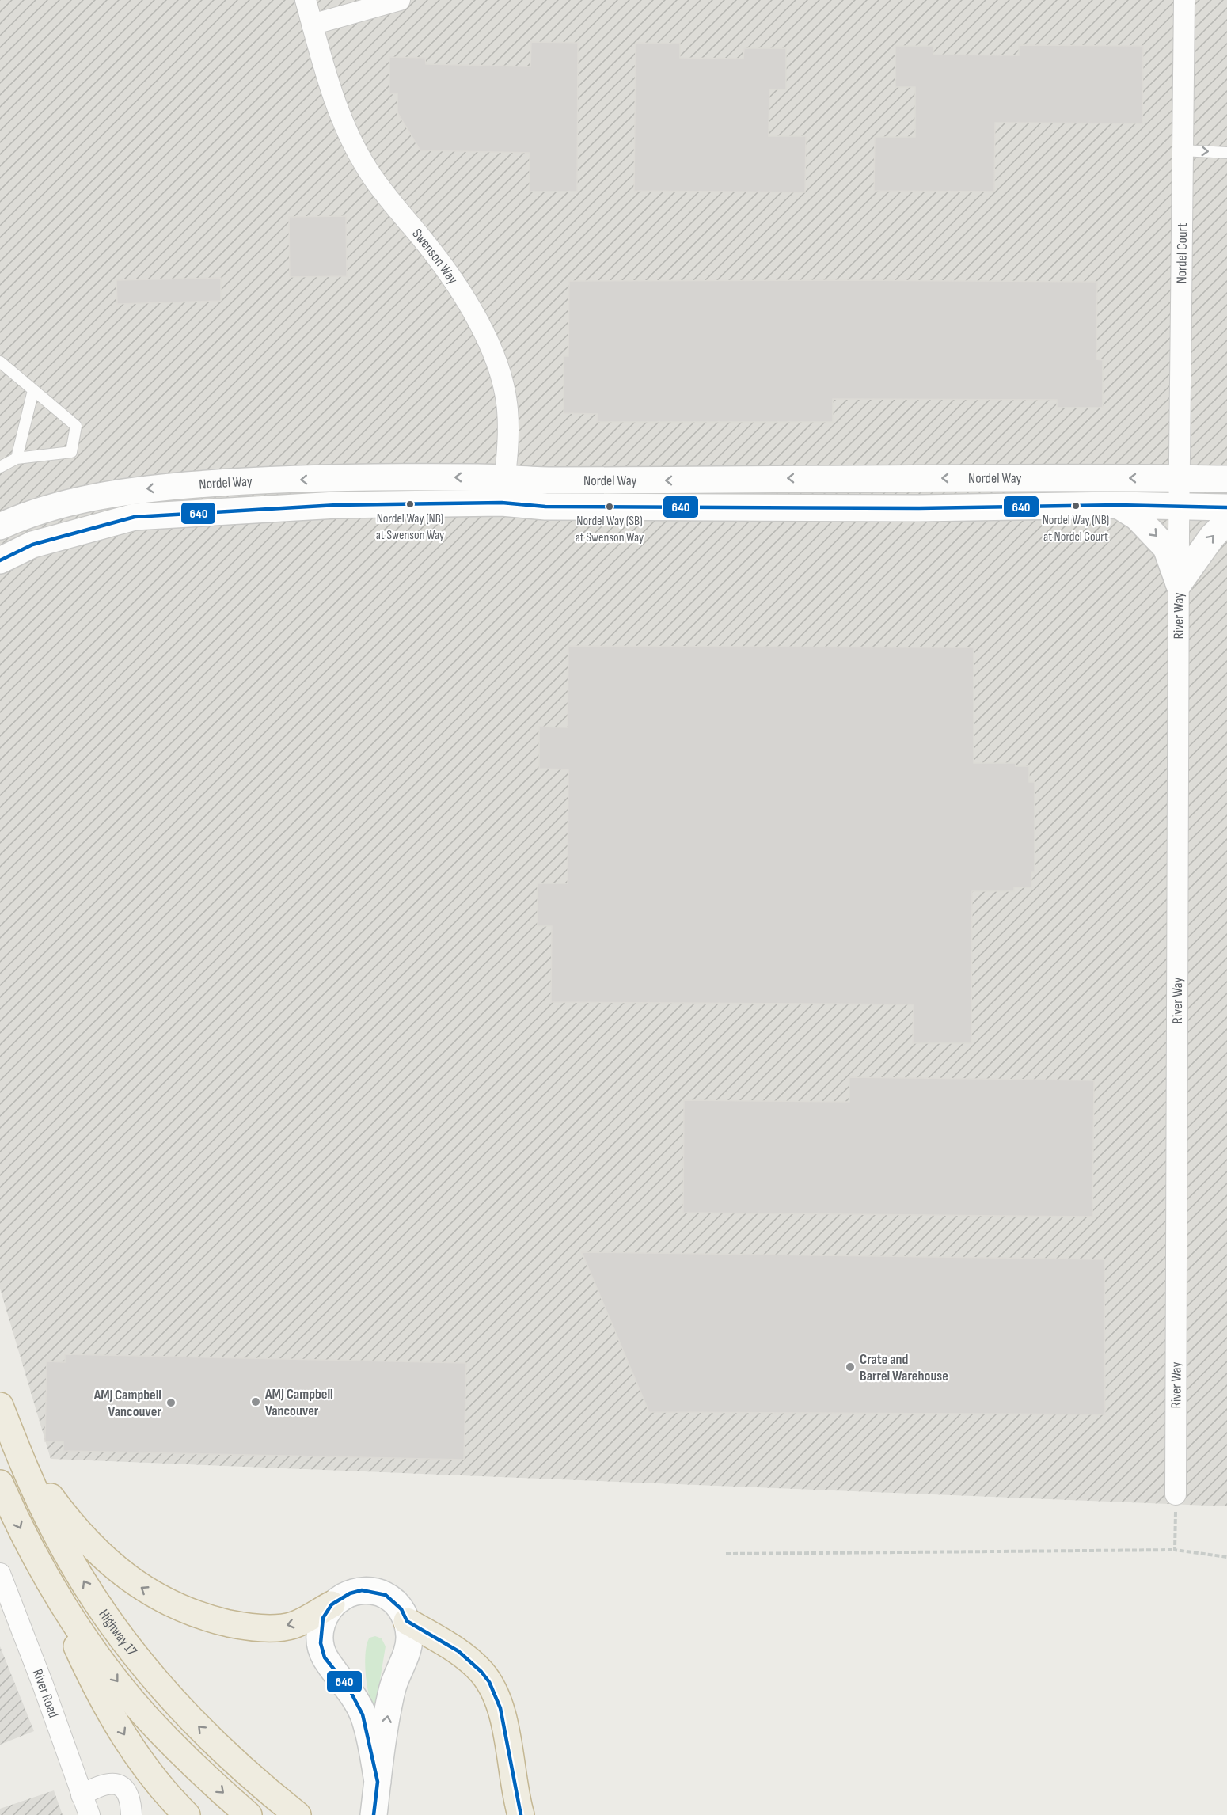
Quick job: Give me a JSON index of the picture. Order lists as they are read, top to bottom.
{
  "streets": {
    "highway": ["Highway 17"],
    "street": [
      "Nordel Court",
      "Swenson Way",
      "Nordel Way",
      "River Way",
      "River Road"
    ]
  },
  "crossings": [
    ["Nordel Court", "Nordel Way"],
    ["Nordel Court", "River Way"],
    ["Swenson Way", "Nordel Way"],
    ["Nordel Way", "River Way"]
  ],
  "places": [
    "Nordel Way (NB) at Swenson Way",
    "Nordel Way (NB) at Nordel Court",
    "Nordel Way (SB) at Swenson Way",
    "Crate and Barrel Warehouse",
    "AMJ Campbell Vancouver",
    "AMj Campbell Vancouver"
  ],
  "lines": ["transit line 640"]
}
